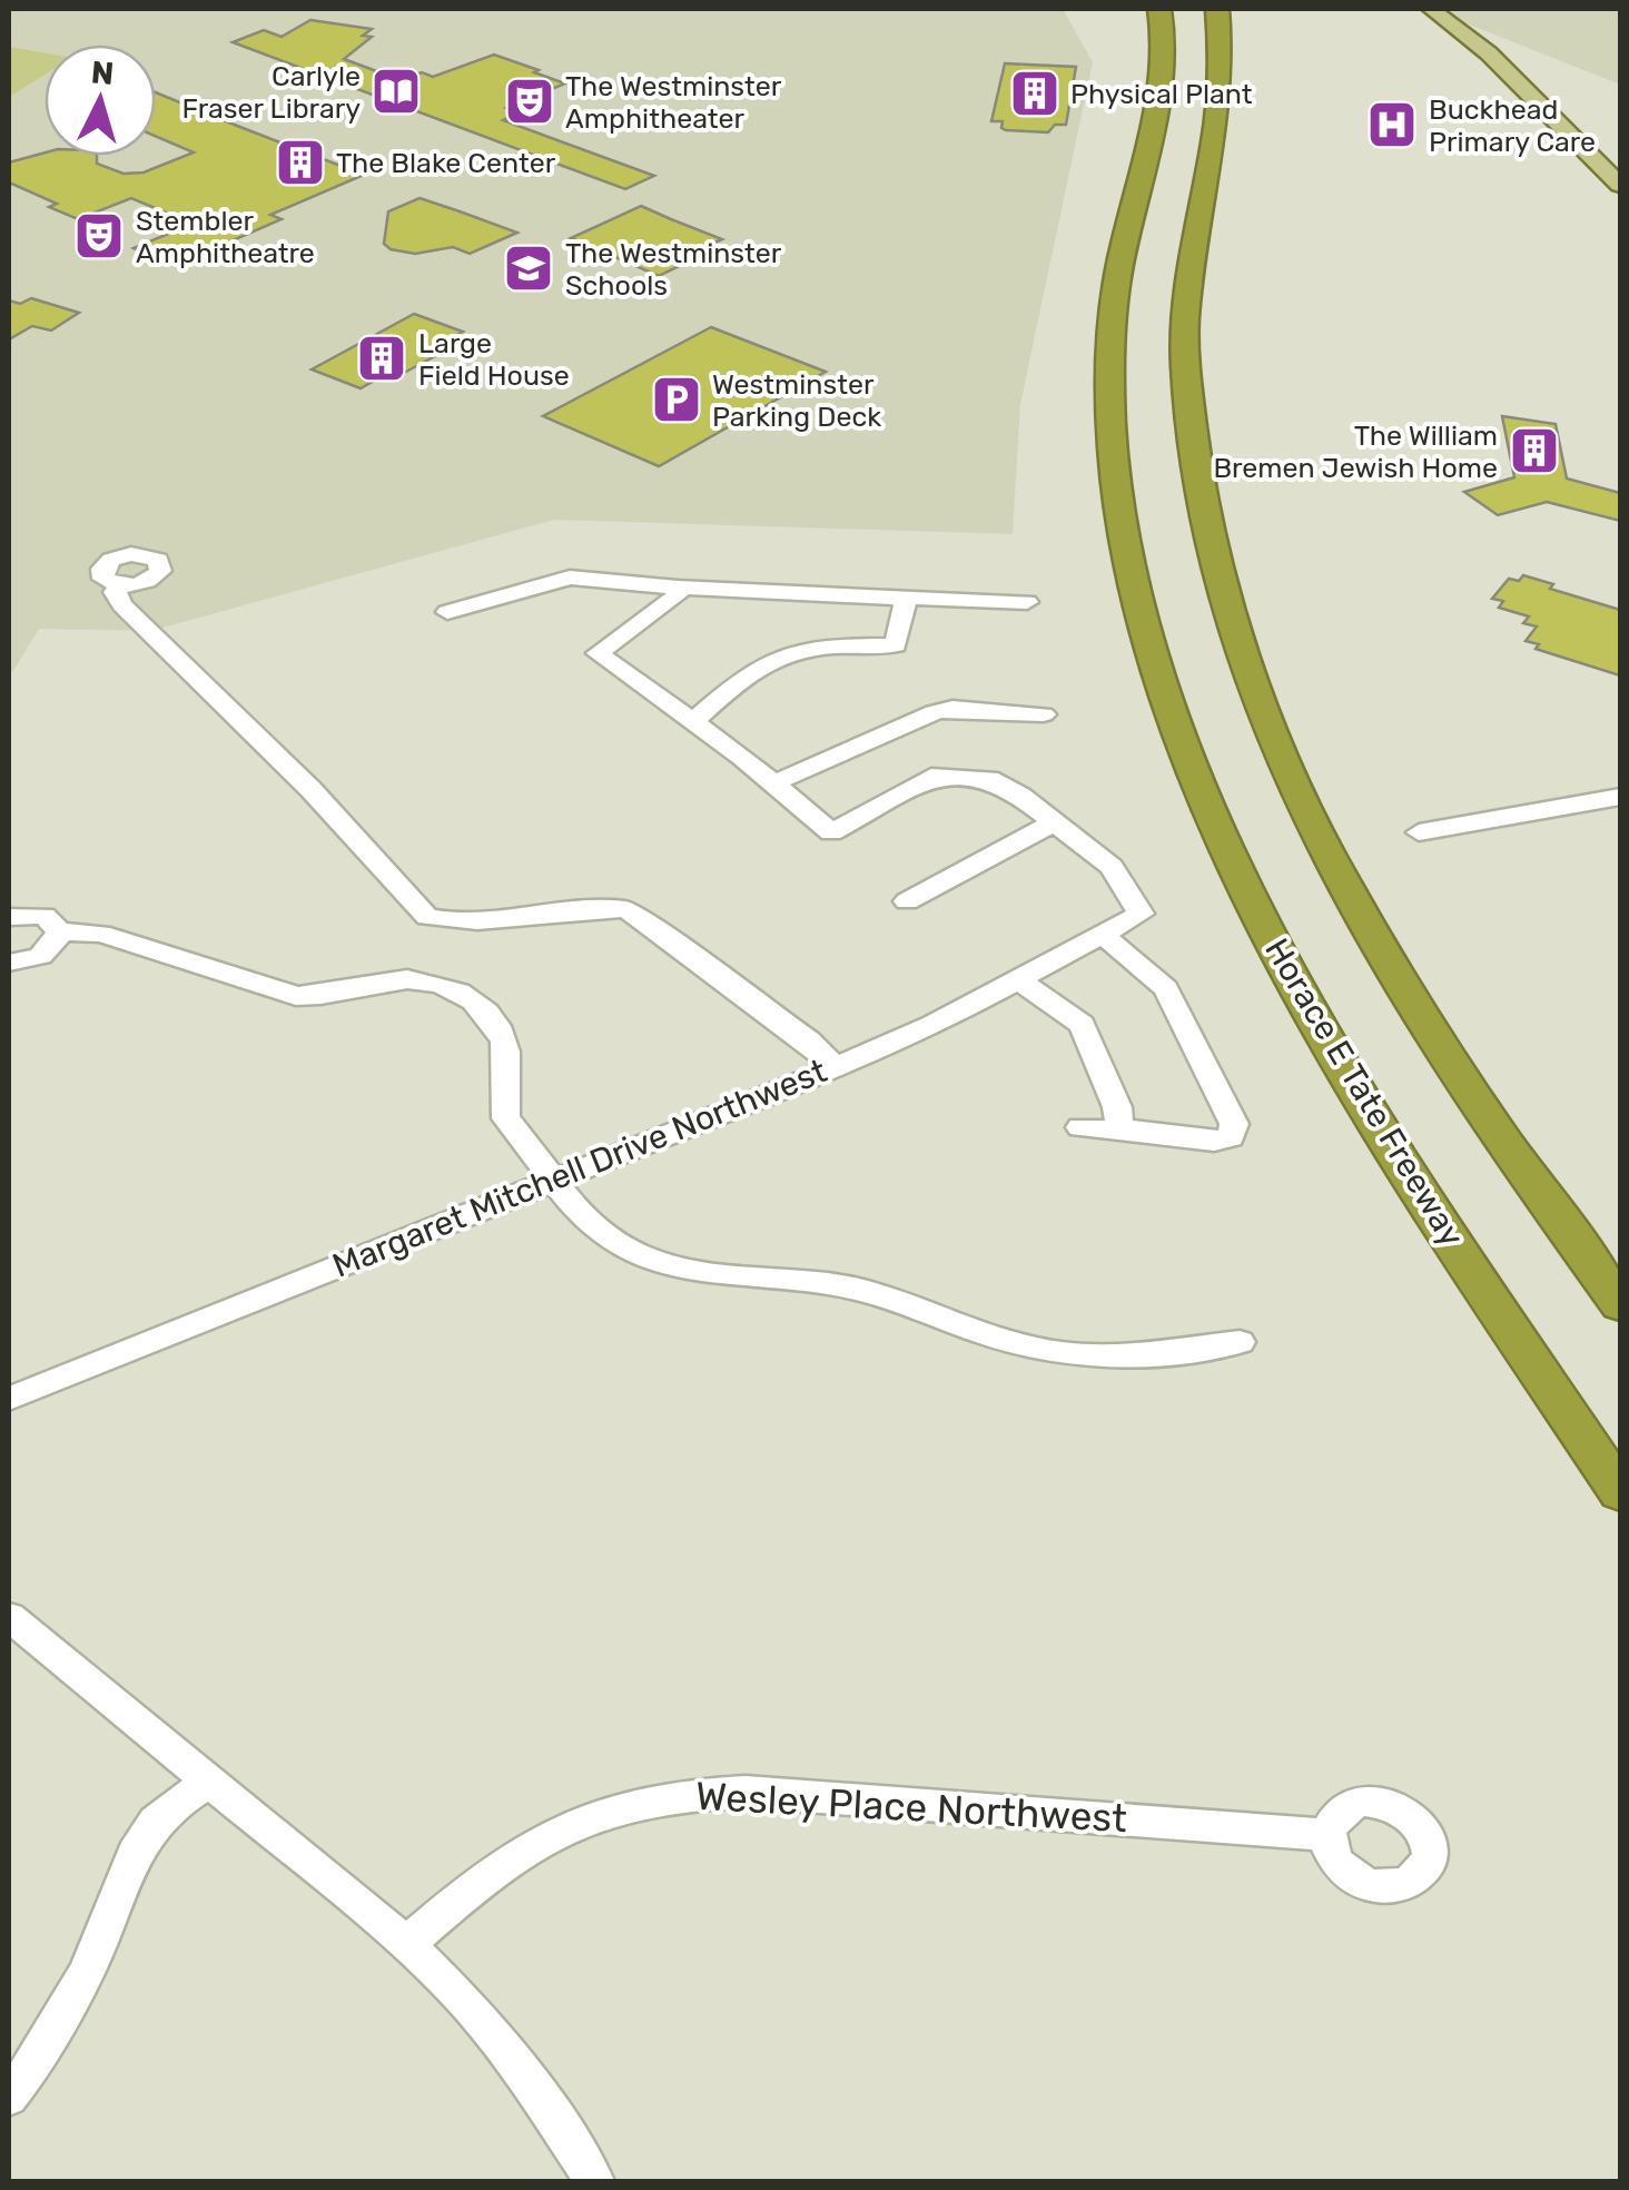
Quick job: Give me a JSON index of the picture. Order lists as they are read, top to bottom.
{
  "streets": {
    "highway": ["Horace E Tate Freeway"],
    "street": ["Margaret Mitchell Drive Northwest", "Wesley Place Northwest"]
  },
  "places": {
    "library": ["Carlyle Fraser Library"],
    "building": [
      "Physical Plant",
      "The Blake Center",
      "Large Field House",
      "The William Bremen Jewish Home"
    ],
    "theatre": ["The Westminster Amphitheater", "Stembler Amphitheatre"],
    "hospital": ["Buckhead Primary Care"],
    "school or university": ["The Westminster Schools"],
    "parking": ["Westminster Parking Deck"]
  },
  "north": "top"
}
